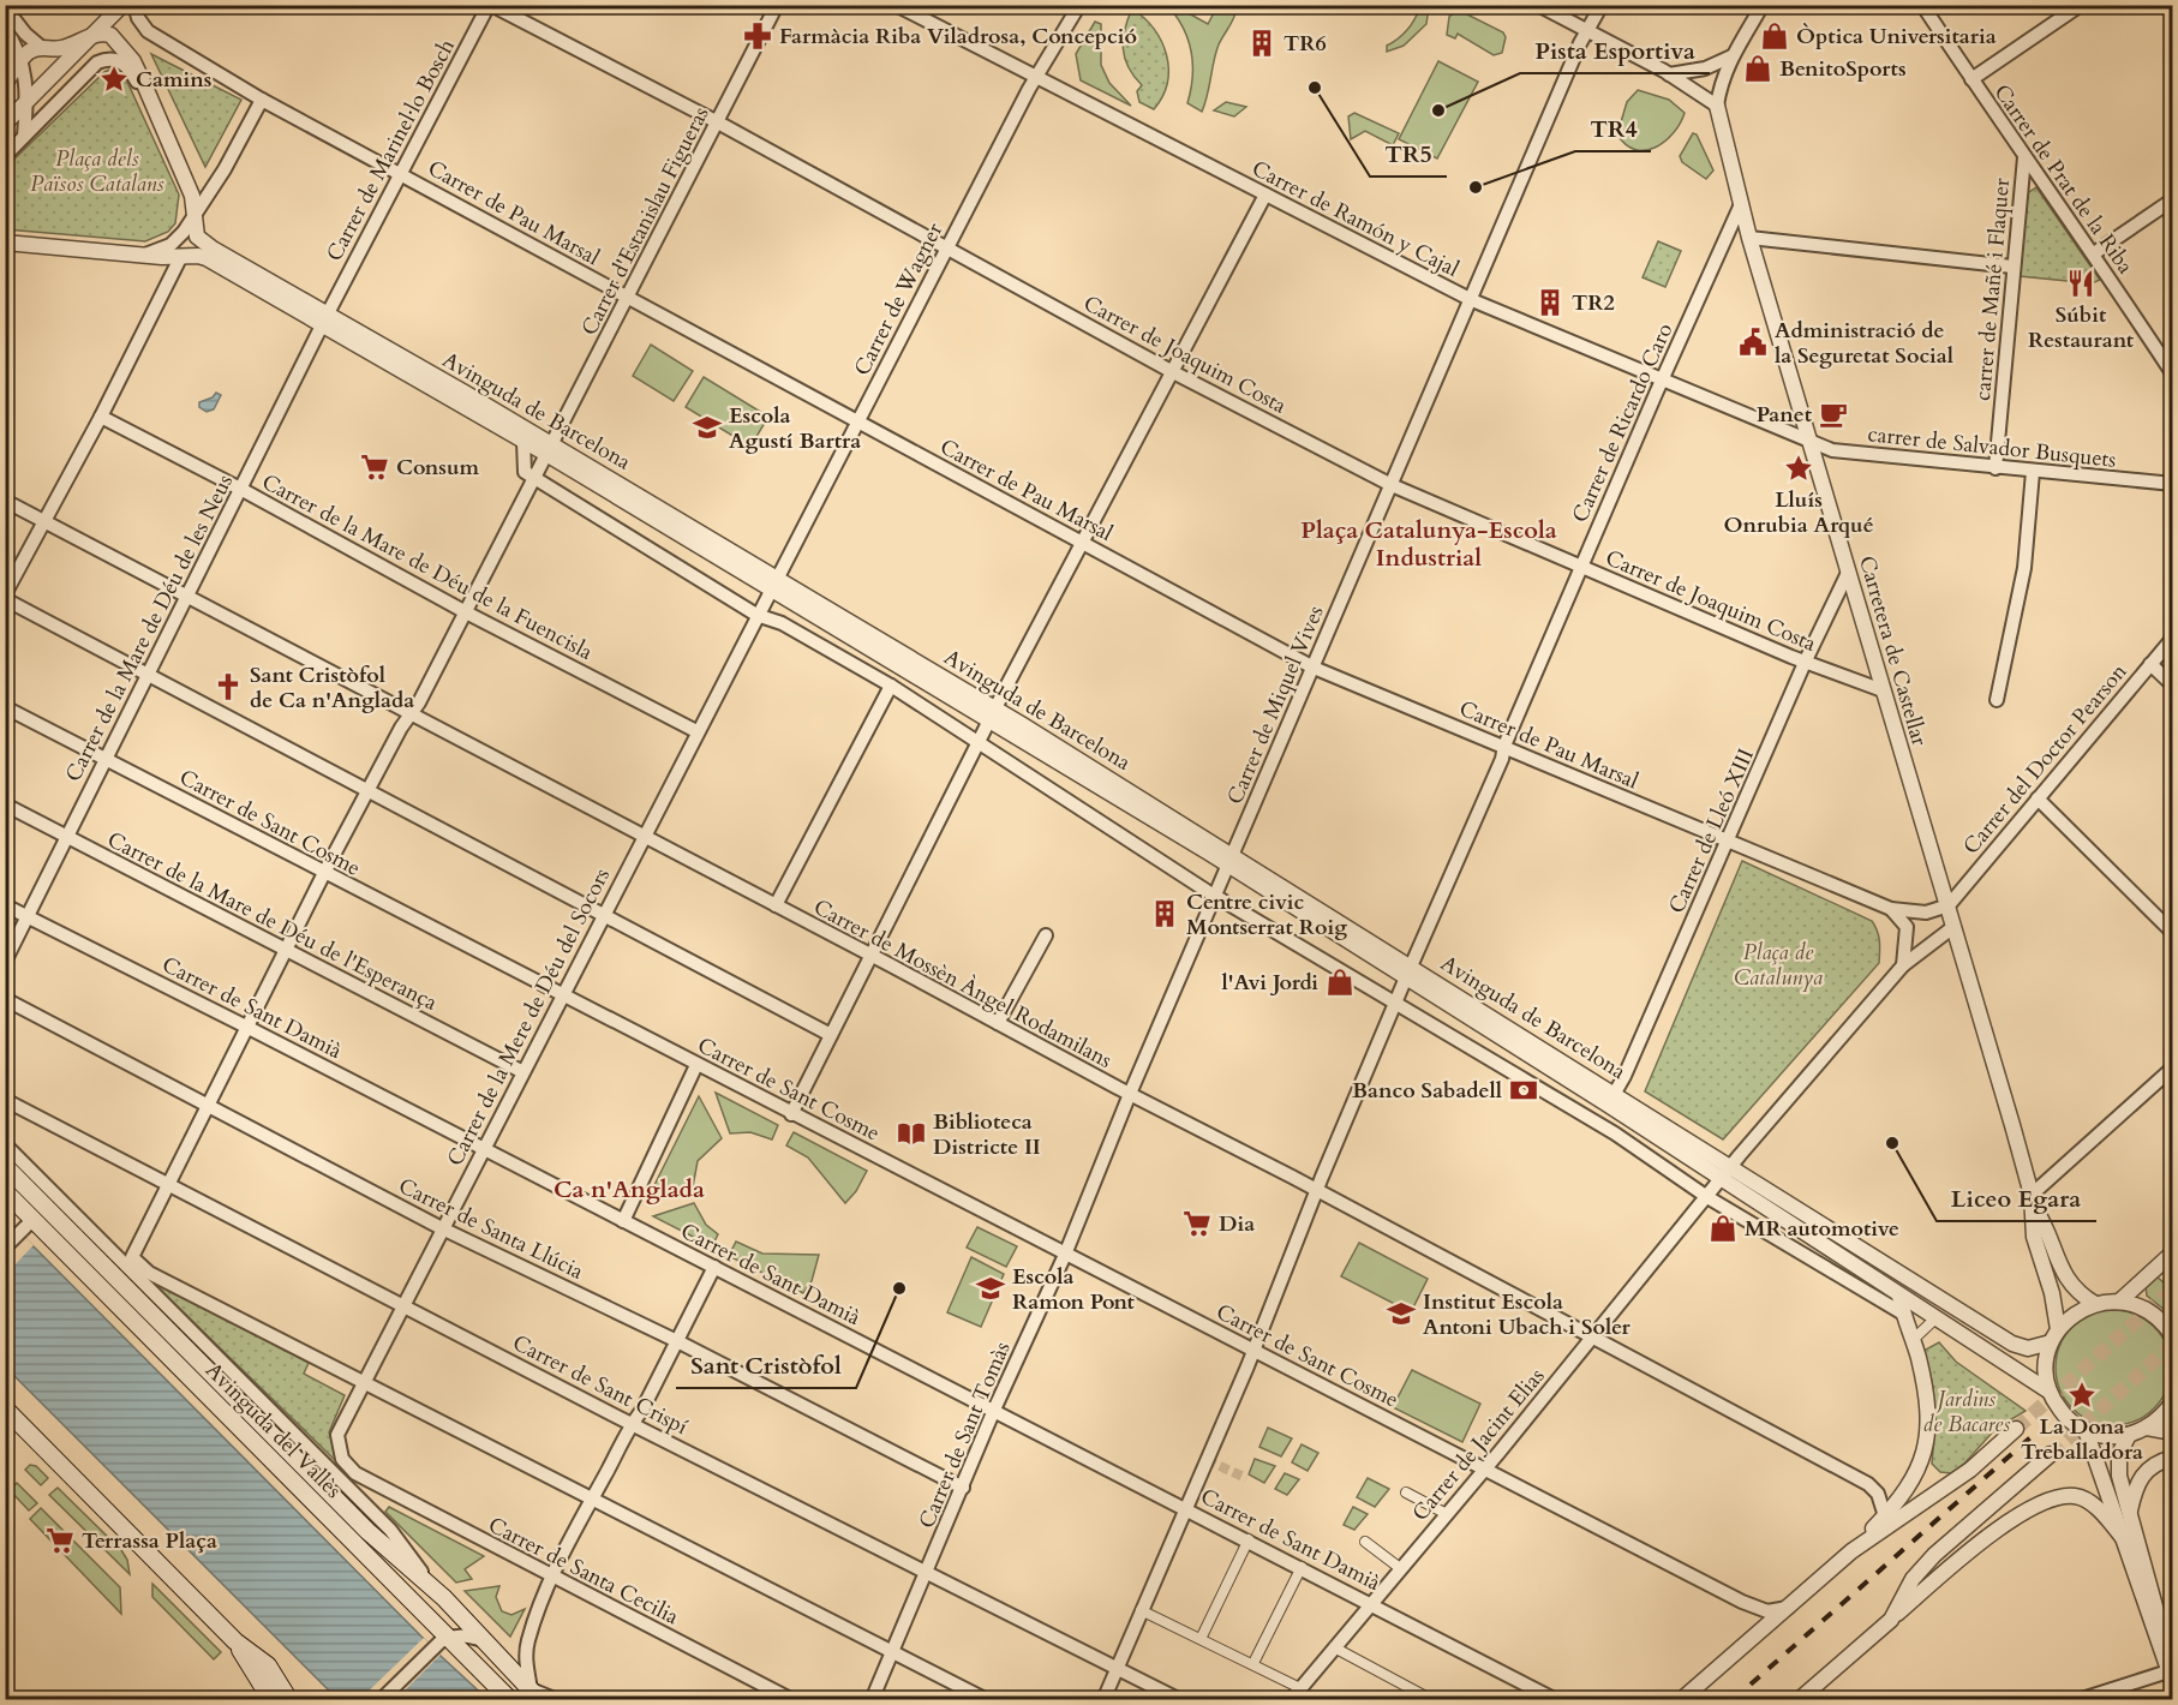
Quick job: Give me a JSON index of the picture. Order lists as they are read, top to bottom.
{
  "streets": {
    "main road": ["Avinguda del Vallès"],
    "street": [
      "Carrer de Marinel·lo Bosch",
      "Carrer de Prat de la Riba",
      "Carrer de Pau Marsal",
      "Carrer de Ramón y Cajal",
      "Carrer d'Estanislau Figueras",
      "carrer de Mañé i Flaquer",
      "Carrer de Wagner",
      "Carrer de Joaquim Costa",
      "Avinguda de Barcelona",
      "Carrer de Ricardo Caro",
      "carrer de Salvador Busquets",
      "Carrer de la Mare de Déu de la Fuencisla",
      "Carrer de la Mare de Déu de les Neus",
      "Carretera de Castellar",
      "Carrer de Miquel Vives",
      "Carrer del Doctor Pearson",
      "Carrer de Sant Cosme",
      "Carrer de Lleó XIII",
      "Carrer de la Mare de Déu de l'Esperança",
      "Carrer de Mossèn Àngel Rodamilans",
      "Carrer de Sant Damià",
      "Carrer de la Mere de Déu del Socors",
      "Carrer de Santa Llúcia",
      "Carrer de Sant Crispí",
      "Carrer de Sant Tomàs",
      "Carrer de Jacint Elias",
      "Carrer de Santa Cecilia"
    ]
  },
  "crossings": [
    ["Carrer de Marinel·lo Bosch", "Carrer de Pau Marsal"],
    ["Carrer de Marinel·lo Bosch", "Carrer de Joaquim Costa"],
    ["Carrer de Marinel·lo Bosch", "Avinguda de Barcelona"],
    ["Carrer de Marinel·lo Bosch", "Carrer de la Mare de Déu de les Neus"],
    ["Carrer de Prat de la Riba", "carrer de Mañé i Flaquer"],
    ["Carrer de Pau Marsal", "Carrer d'Estanislau Figueras"],
    ["Carrer de Pau Marsal", "Carrer de Wagner"],
    ["Carrer de Pau Marsal", "Carrer de Ricardo Caro"],
    ["Carrer de Pau Marsal", "Carretera de Castellar"],
    ["Carrer de Pau Marsal", "Carrer de Miquel Vives"],
    ["Carrer de Pau Marsal", "Carrer del Doctor Pearson"],
    ["Carrer de Pau Marsal", "Carrer de Lleó XIII"],
    ["Carrer de Ramón y Cajal", "Carrer de Wagner"],
    ["Carrer de Ramón y Cajal", "Carrer de Ricardo Caro"],
    ["Carrer de Ramón y Cajal", "carrer de Salvador Busquets"],
    ["Carrer de Ramón y Cajal", "Carretera de Castellar"],
    ["Carrer de Ramón y Cajal", "Carrer de Miquel Vives"],
    ["Carrer d'Estanislau Figueras", "Carrer de Joaquim Costa"],
    ["Carrer d'Estanislau Figueras", "Avinguda de Barcelona"],
    ["Carrer d'Estanislau Figueras", "Carrer de la Mare de Déu de la Fuencisla"],
    ["Carrer d'Estanislau Figueras", "Carrer de Sant Cosme"],
    ["Carrer d'Estanislau Figueras", "Carrer de la Mare de Déu de l'Esperança"],
    ["Carrer d'Estanislau Figueras", "Carrer de Mossèn Àngel Rodamilans"],
    ["Carrer d'Estanislau Figueras", "Carrer de Sant Damià"],
    ["Carrer d'Estanislau Figueras", "Carrer de la Mere de Déu del Socors"],
    ["Carrer d'Estanislau Figueras", "Carrer de Santa Llúcia"],
    ["Carrer d'Estanislau Figueras", "Carrer de Sant Crispí"],
    ["carrer de Mañé i Flaquer", "carrer de Salvador Busquets"],
    ["Carrer de Wagner", "Carrer de Joaquim Costa"],
    ["Carrer de Wagner", "Avinguda de Barcelona"],
    ["Carrer de Wagner", "Carrer de la Mere de Déu del Socors"],
    ["Carrer de Joaquim Costa", "Carrer de Ricardo Caro"],
    ["Carrer de Joaquim Costa", "Carretera de Castellar"],
    ["Carrer de Joaquim Costa", "Carrer de Miquel Vives"],
    ["Carrer de Joaquim Costa", "Carrer de Lleó XIII"],
    ["Avinguda de Barcelona", "Carrer de Ricardo Caro"],
    ["Avinguda de Barcelona", "Carrer de la Mare de Déu de les Neus"],
    ["Avinguda de Barcelona", "Carretera de Castellar"],
    ["Avinguda de Barcelona", "Carrer de Miquel Vives"],
    ["Avinguda de Barcelona", "Carrer de Lleó XIII"],
    ["Avinguda de Barcelona", "Carrer de Sant Tomàs"],
    ["Avinguda de Barcelona", "Carrer de Jacint Elias"],
    ["Carrer de Ricardo Caro", "Carretera de Castellar"],
    ["Carrer de Ricardo Caro", "Carrer de Sant Cosme"],
    ["Carrer de Ricardo Caro", "Carrer de Mossèn Àngel Rodamilans"],
    ["Carrer de Ricardo Caro", "Carrer de Sant Damià"],
    ["Carrer de Ricardo Caro", "Carrer de Sant Crispí"],
    ["carrer de Salvador Busquets", "Carretera de Castellar"],
    ["Carrer de la Mare de Déu de la Fuencisla", "Carrer de la Mare de Déu de les Neus"],
    ["Carrer de la Mare de Déu de la Fuencisla", "Carrer de la Mere de Déu del Socors"],
    ["Carrer de la Mare de Déu de les Neus", "Carrer de Sant Cosme"],
    ["Carrer de la Mare de Déu de les Neus", "Carrer de la Mare de Déu de l'Esperança"],
    ["Carrer de la Mare de Déu de les Neus", "Carrer de Mossèn Àngel Rodamilans"],
    ["Carrer de la Mare de Déu de les Neus", "Carrer de Sant Damià"],
    ["Carretera de Castellar", "Carrer del Doctor Pearson"],
    ["Carretera de Castellar", "Carrer de Lleó XIII"],
    ["Carrer de Miquel Vives", "Carrer de Sant Tomàs"],
    ["Carrer de Sant Cosme", "Carrer de la Mere de Déu del Socors"],
    ["Carrer de Sant Cosme", "Carrer de Sant Tomàs"],
    ["Carrer de Sant Cosme", "Carrer de Jacint Elias"],
    ["Carrer de la Mare de Déu de l'Esperança", "Carrer de la Mere de Déu del Socors"],
    ["Carrer de Mossèn Àngel Rodamilans", "Carrer de la Mere de Déu del Socors"],
    ["Carrer de Mossèn Àngel Rodamilans", "Carrer de Sant Tomàs"],
    ["Carrer de Mossèn Àngel Rodamilans", "Carrer de Jacint Elias"],
    ["Carrer de Sant Damià", "Carrer de la Mere de Déu del Socors"],
    ["Carrer de Sant Damià", "Carrer de Sant Tomàs"],
    ["Carrer de Sant Damià", "Carrer de Jacint Elias"],
    ["Carrer de la Mere de Déu del Socors", "Carrer de Santa Llúcia"],
    ["Carrer de la Mere de Déu del Socors", "Carrer de Sant Crispí"],
    ["Carrer de la Mere de Déu del Socors", "Carrer de Santa Cecilia"],
    ["Carrer de Santa Llúcia", "Carrer de Sant Tomàs"],
    ["Carrer de Sant Crispí", "Carrer de Sant Tomàs"]
  ],
  "districts": ["Plaça Catalunya-Escola Industrial", "Ca n'Anglada"],
  "parks": ["Plaça dels Països Catalans", "Plaça de Catalunya", "Jardins de Bacares"],
  "places": {
    "pharmacy": ["Farmàcia Riba Viladrosa, Concepció"],
    "shop": [
      "Òptica Universitaria",
      "BenitoSports",
      "l'Avi Jordi",
      "MR automotive"
    ],
    "building": ["TR6", "TR2", "Centre civic Montserrat Roig"],
    "place": ["Camins", "Lluís Onrubia Arqué", "La Dona Treballadora"],
    "other": [
      "TR5",
      "Pista Esportiva",
      "TR4",
      "Liceo Egara",
      "Sant Cristòfol"
    ],
    "restaurant": ["Súbit Restaurant"],
    "public building": ["Administració de la Seguretat Social"],
    "cafe": ["Panet"],
    "school or university": ["Escola Agustí Bartra", "Escola Ramon Pont", "Institut Escola Antoni Ubach i Soler"],
    "supermarket": ["Consum", "Dia", "Terrassa Plaça"],
    "church": ["Sant Cristòfol de Ca n'Anglada"],
    "bank": ["Banco Sabadell"],
    "library": ["Biblioteca Districte II"]
  }
}
